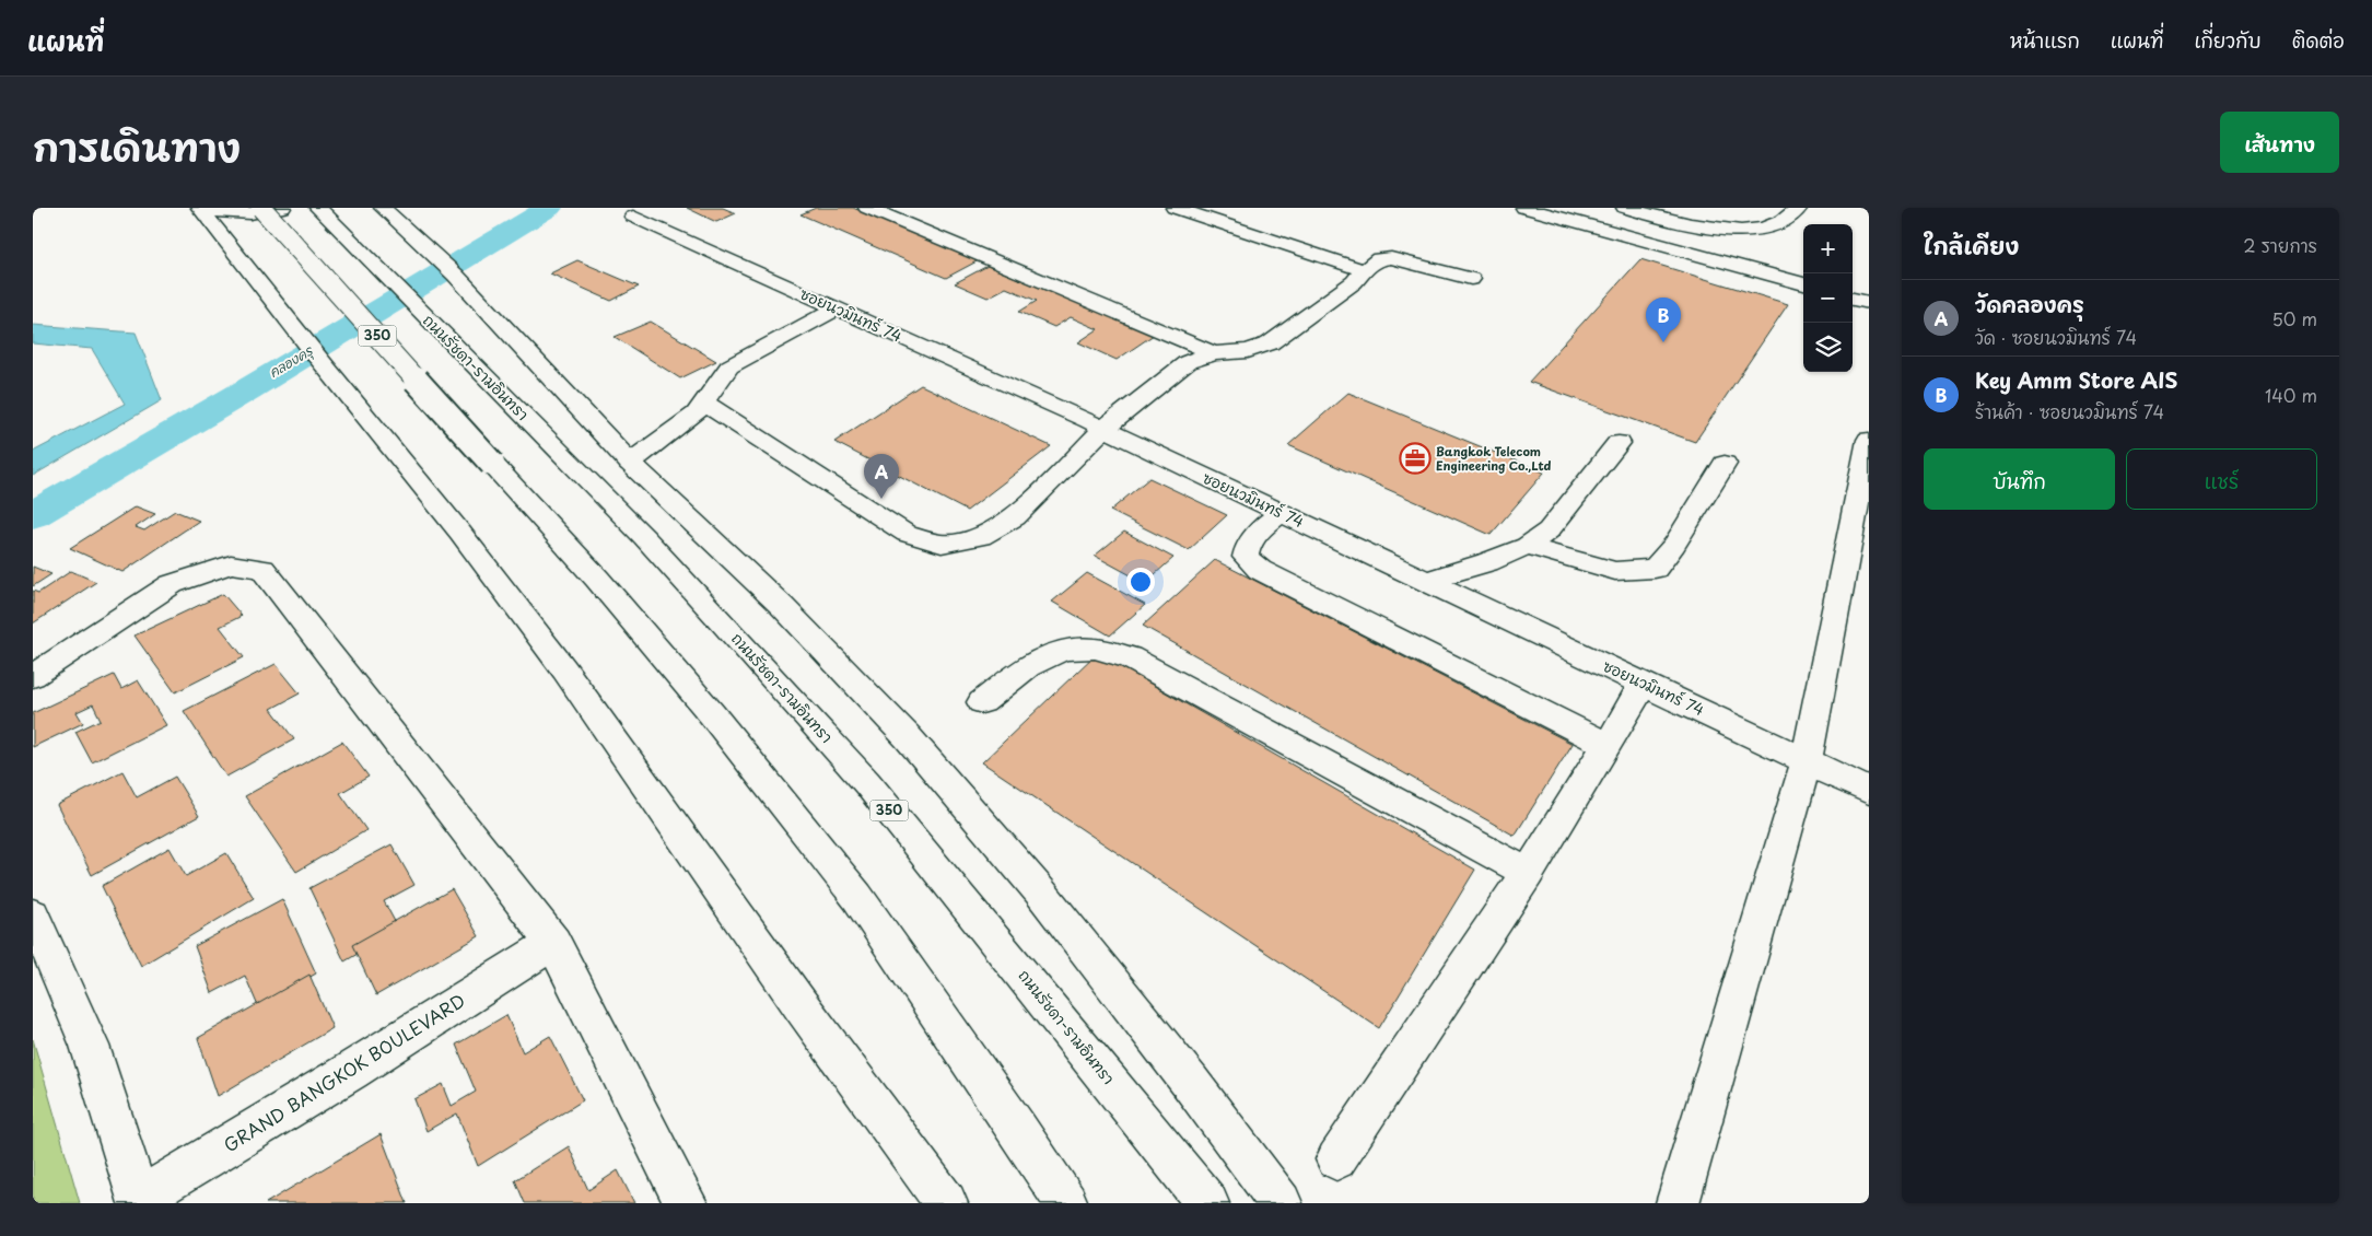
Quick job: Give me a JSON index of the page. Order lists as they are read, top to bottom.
{
  "streets": {
    "street": [
      "ซอยนวมินทร์ 74",
      "350",
      "ถนนรัชดา-รามอินทรา",
      "GRAND BANGKOK BOULEVARD"
    ]
  },
  "water": ["คลองครุ"],
  "places": {
    "office": ["Bangkok Telecom Engineering Co.,Ltd"]
  },
  "page": {
    "header": "แผนที่",
    "nav": [
      "หน้าแรก",
      "แผนที่",
      "เกี่ยวกับ",
      "ติดต่อ"
    ],
    "title": "การเดินทาง",
    "buttons": [
      "เส้นทาง",
      ["บันทึก", "แชร์"]
    ],
    "heading": ["ใกล้เคียง", "2 รายการ"],
    "map_buttons": ["+", "−"],
    "list": [
      {
        "mark": "A",
        "name": "วัดคลองครุ",
        "note": "วัด · ซอยนวมินทร์ 74",
        "value": "50 m"
      },
      {
        "mark": "B",
        "name": "Key Amm Store AIS",
        "note": "ร้านค้า · ซอยนวมินทร์ 74",
        "value": "140 m"
      }
    ],
    "pins": ["B", "A"]
  }
}
